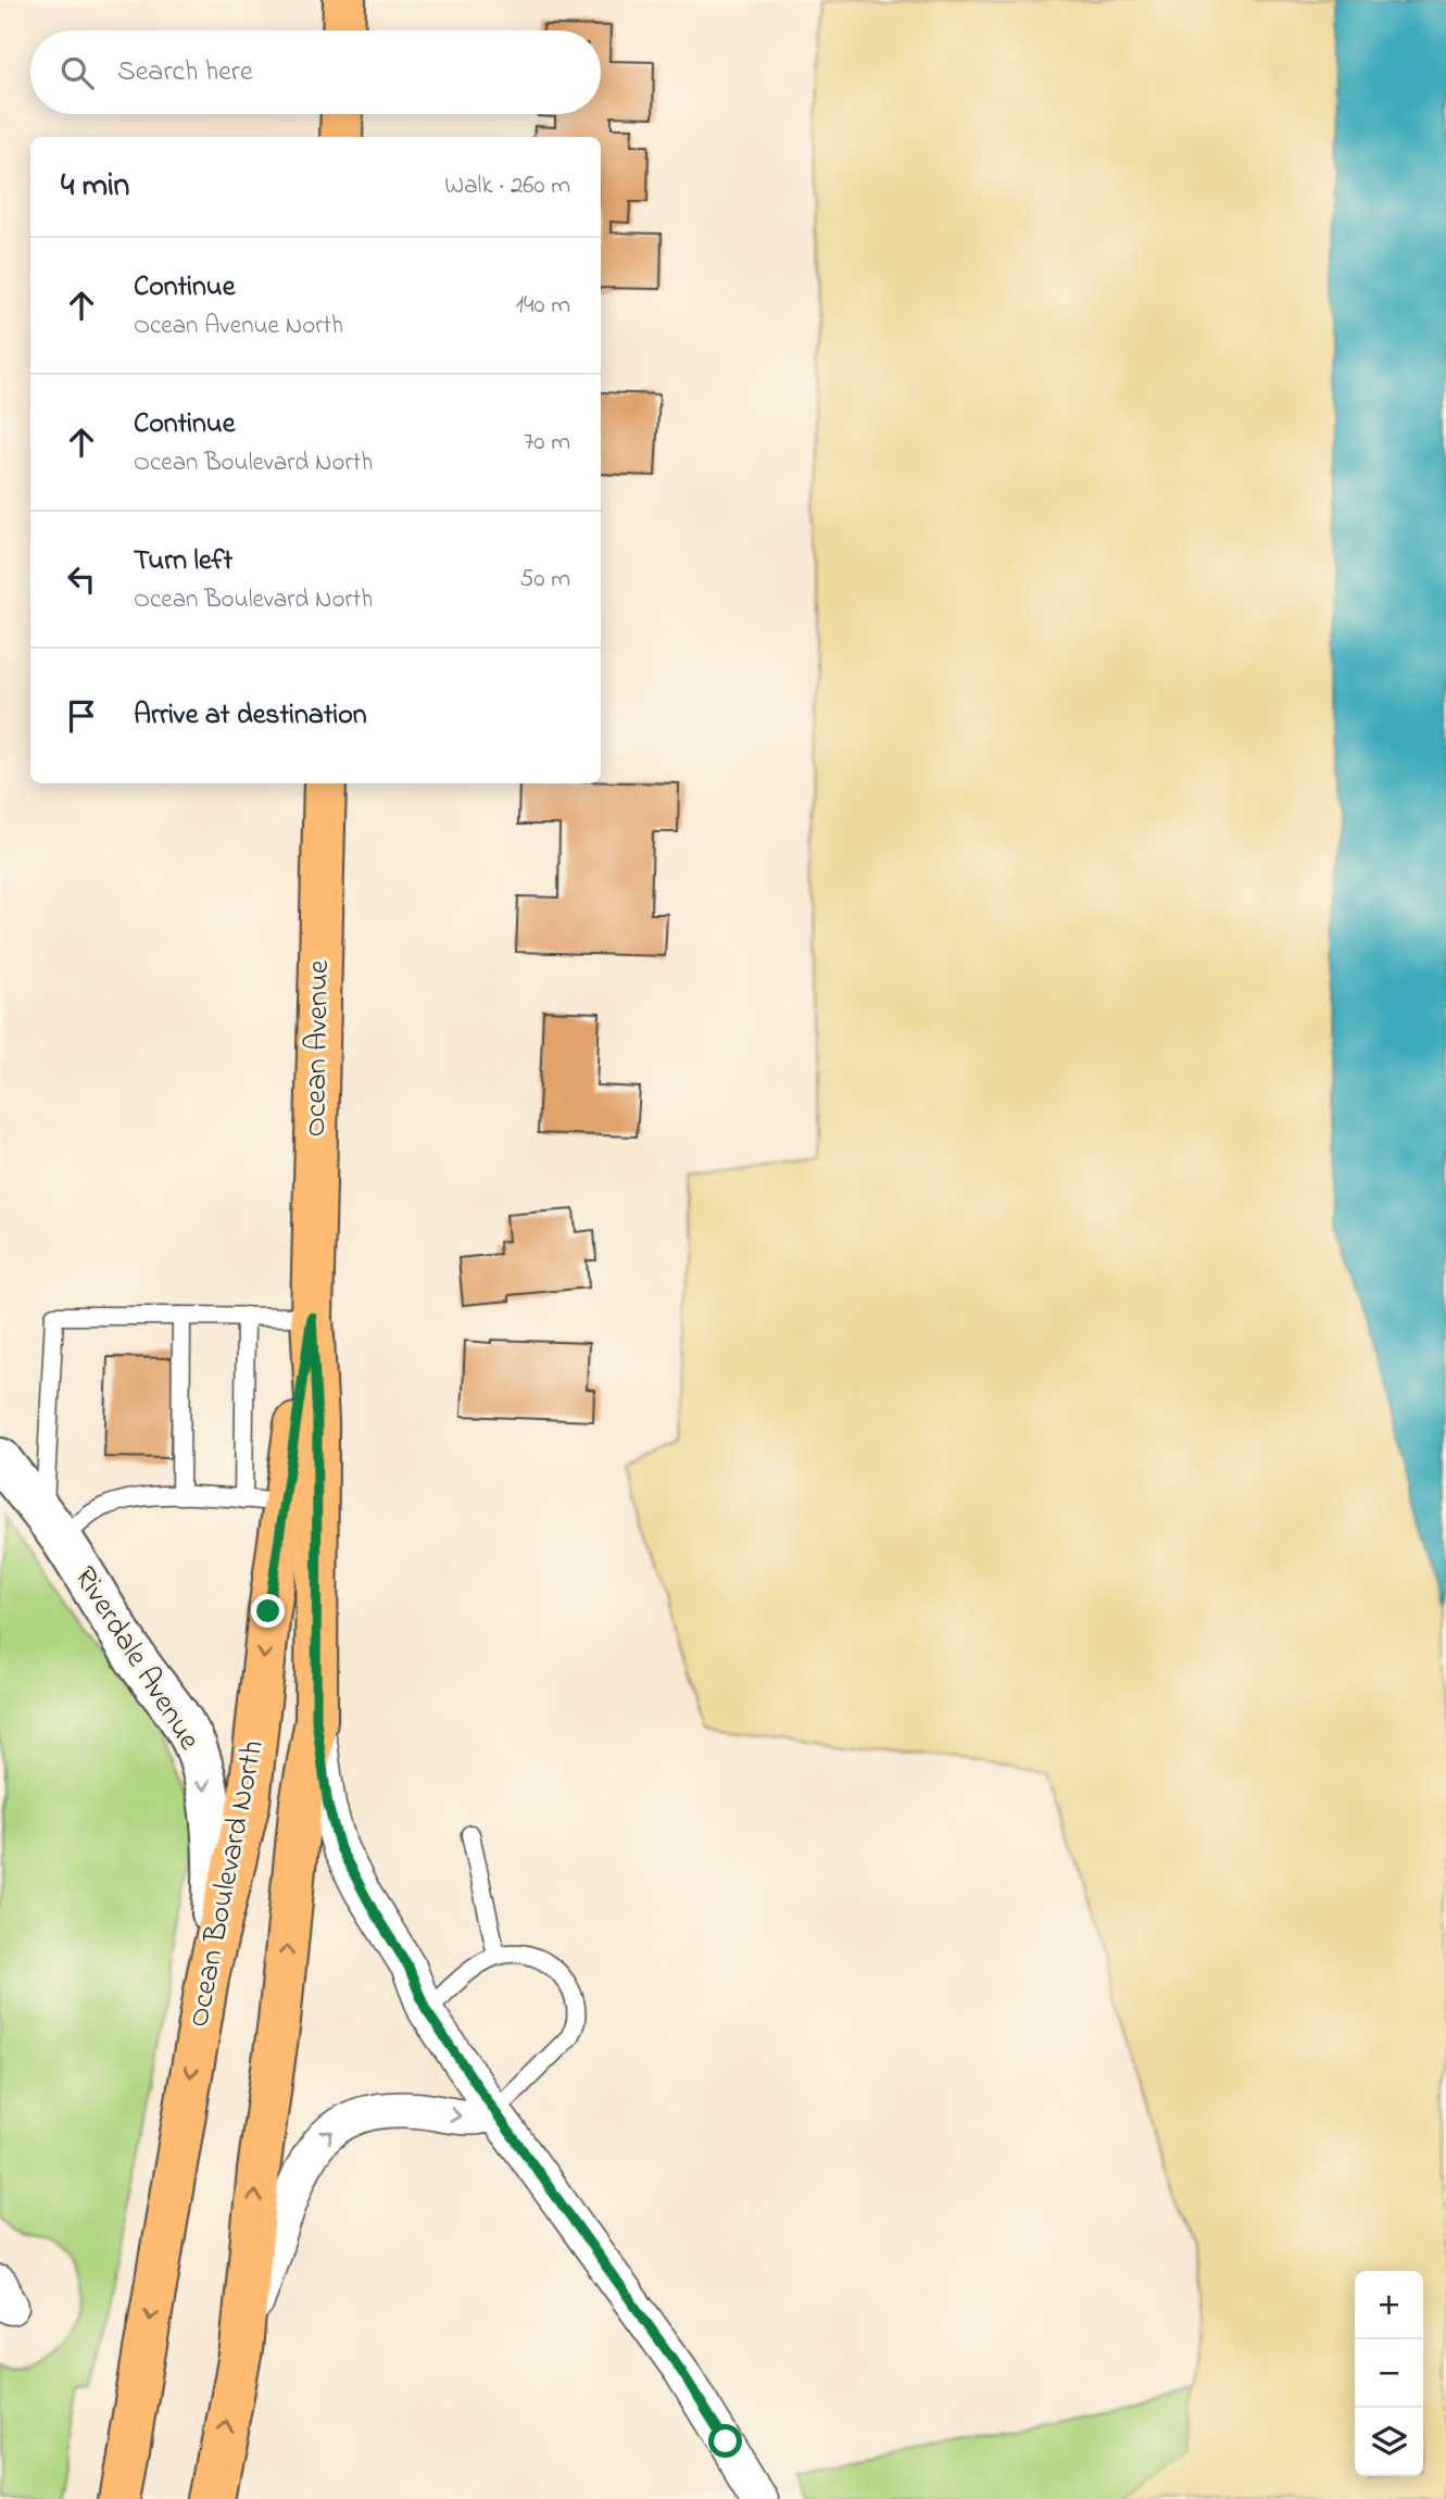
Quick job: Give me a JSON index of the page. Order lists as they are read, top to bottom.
{
  "streets": {
    "main road": ["Ocean Avenue", "Ocean Boulevard North"],
    "street": ["Riverdale Avenue"]
  },
  "crossings": [
    ["Ocean Avenue", "Ocean Boulevard North"],
    ["Riverdale Avenue", "Ocean Boulevard North"]
  ],
  "page": {
    "search": "Search here",
    "heading": ["4 min", "Walk · 260 m"],
    "list": [
      ["Continue", "Ocean Avenue North", "140 m"],
      ["Continue", "Ocean Boulevard North", "70 m"],
      ["Turn left", "Ocean Boulevard North", "50 m"],
      "Arrive at destination"
    ],
    "map_buttons": ["+", "−"]
  }
}
